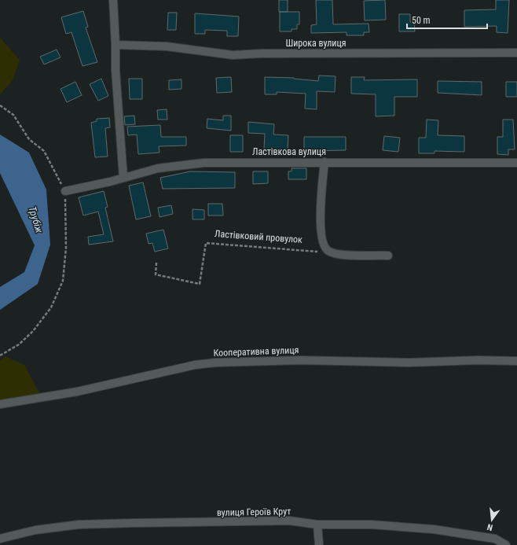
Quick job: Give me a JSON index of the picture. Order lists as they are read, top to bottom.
{
  "streets": {
    "street": [
      "Широка вулиця",
      "Ластівкова вулиця",
      "Кооперативна вулиця",
      "вулиця Героїв Крут"
    ],
    "path": ["Ластівковий провулок"]
  },
  "water": ["Трубіж"],
  "scale_bar": "50 m",
  "north": "bottom"
}
